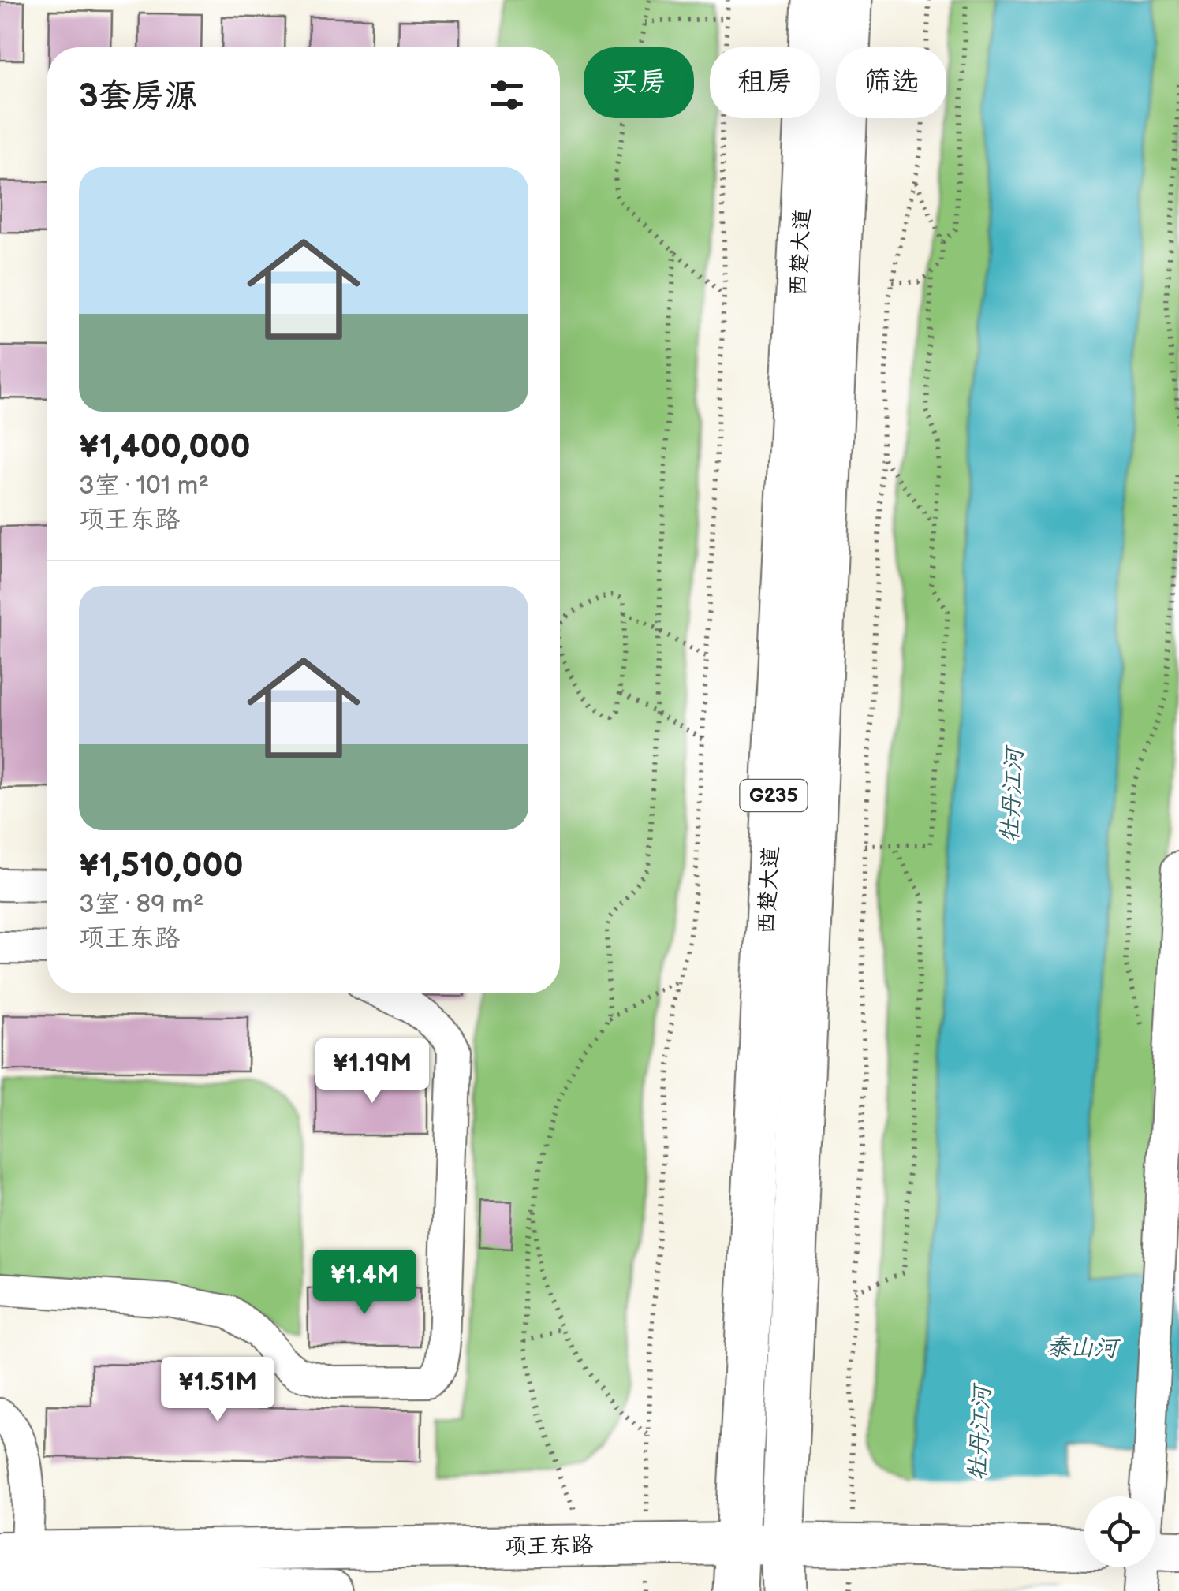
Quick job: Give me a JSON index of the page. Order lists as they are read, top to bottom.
{
  "streets": {
    "highway": ["西楚大道", "G235"],
    "main road": ["项王东路"]
  },
  "crossings": [
    ["西楚大道", "项王东路"]
  ],
  "water": ["牡丹江河", "泰山河"],
  "page": {
    "chip": ["买房", "租房", "筛选"],
    "heading": "3套房源",
    "list": [
      {
        "name": "¥1,400,000",
        "note": "3室 · 101 m² · 项王东路"
      },
      {
        "name": "¥1,510,000",
        "note": "3室 · 89 m² · 项王东路"
      }
    ],
    "price": ["¥1.19M", "¥1.4M", "¥1.51M"]
  }
}
